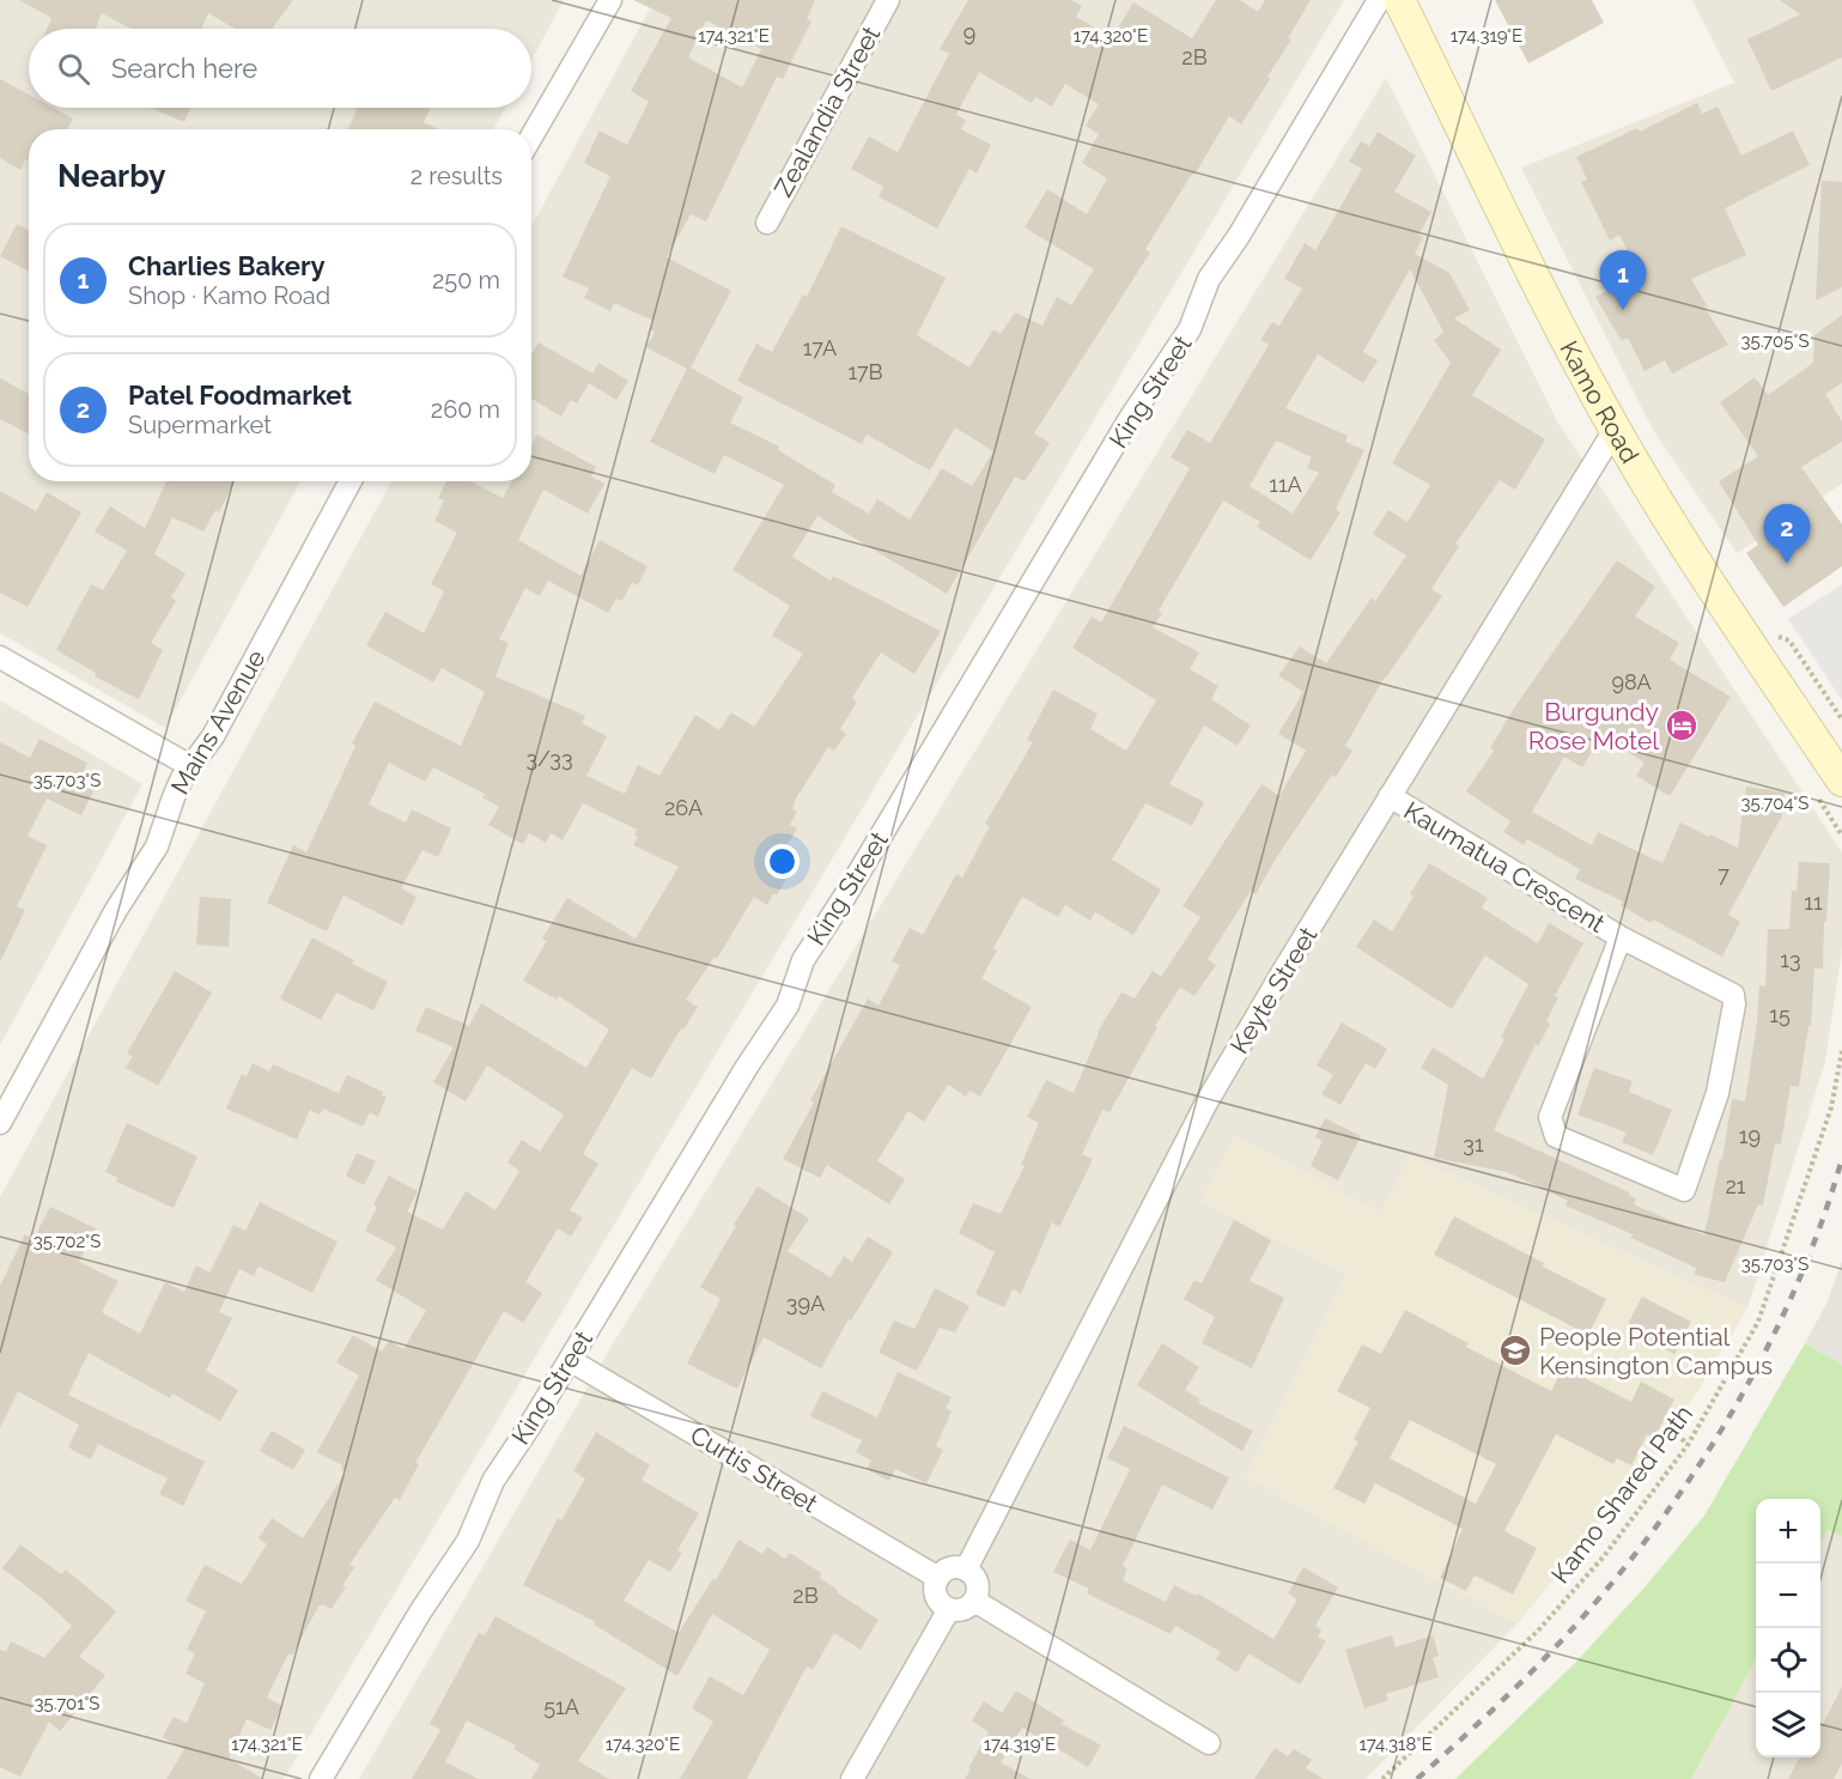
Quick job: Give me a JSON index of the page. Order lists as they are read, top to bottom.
{
  "streets": {
    "main road": ["Kamo Road"],
    "street": [
      "Zealandia Street",
      "King Street",
      "Mains Avenue",
      "Kaumatua Crescent",
      "Keyte Street",
      "Curtis Street"
    ],
    "path": ["Kamo Shared Path"]
  },
  "crossings": [
    ["King Street", "Curtis Street"],
    ["Kamo Road", "Keyte Street"],
    ["Kaumatua Crescent", "Keyte Street"],
    ["Keyte Street", "Curtis Street"]
  ],
  "places": {
    "hotel": ["Burgundy Rose Motel"],
    "school or university": ["People Potential Kensington Campus"]
  },
  "house_numbers": [
    "9",
    "2B",
    "17A",
    "17B",
    "11A",
    "98A",
    "3/33",
    "26A",
    "7",
    "11",
    "13",
    "15",
    "19",
    "31",
    "21",
    "39A",
    "2B",
    "51A"
  ],
  "page": {
    "search": "Search here",
    "heading": ["Nearby", "2 results"],
    "list": [
      {
        "mark": "1",
        "name": "Charlies Bakery",
        "note": "Shop · Kamo Road",
        "value": "250 m"
      },
      {
        "mark": "2",
        "name": "Patel Foodmarket",
        "note": "Supermarket",
        "value": "260 m"
      }
    ],
    "pins": ["1", "2"],
    "map_buttons": ["+", "−"]
  },
  "coordinates": [
    "174.321°E",
    "174.320°E",
    "174.319°E",
    "35.705°S",
    "35.703°S",
    "35.704°S",
    "35.702°S",
    "35.701°S",
    "174.318°E"
  ]
}
